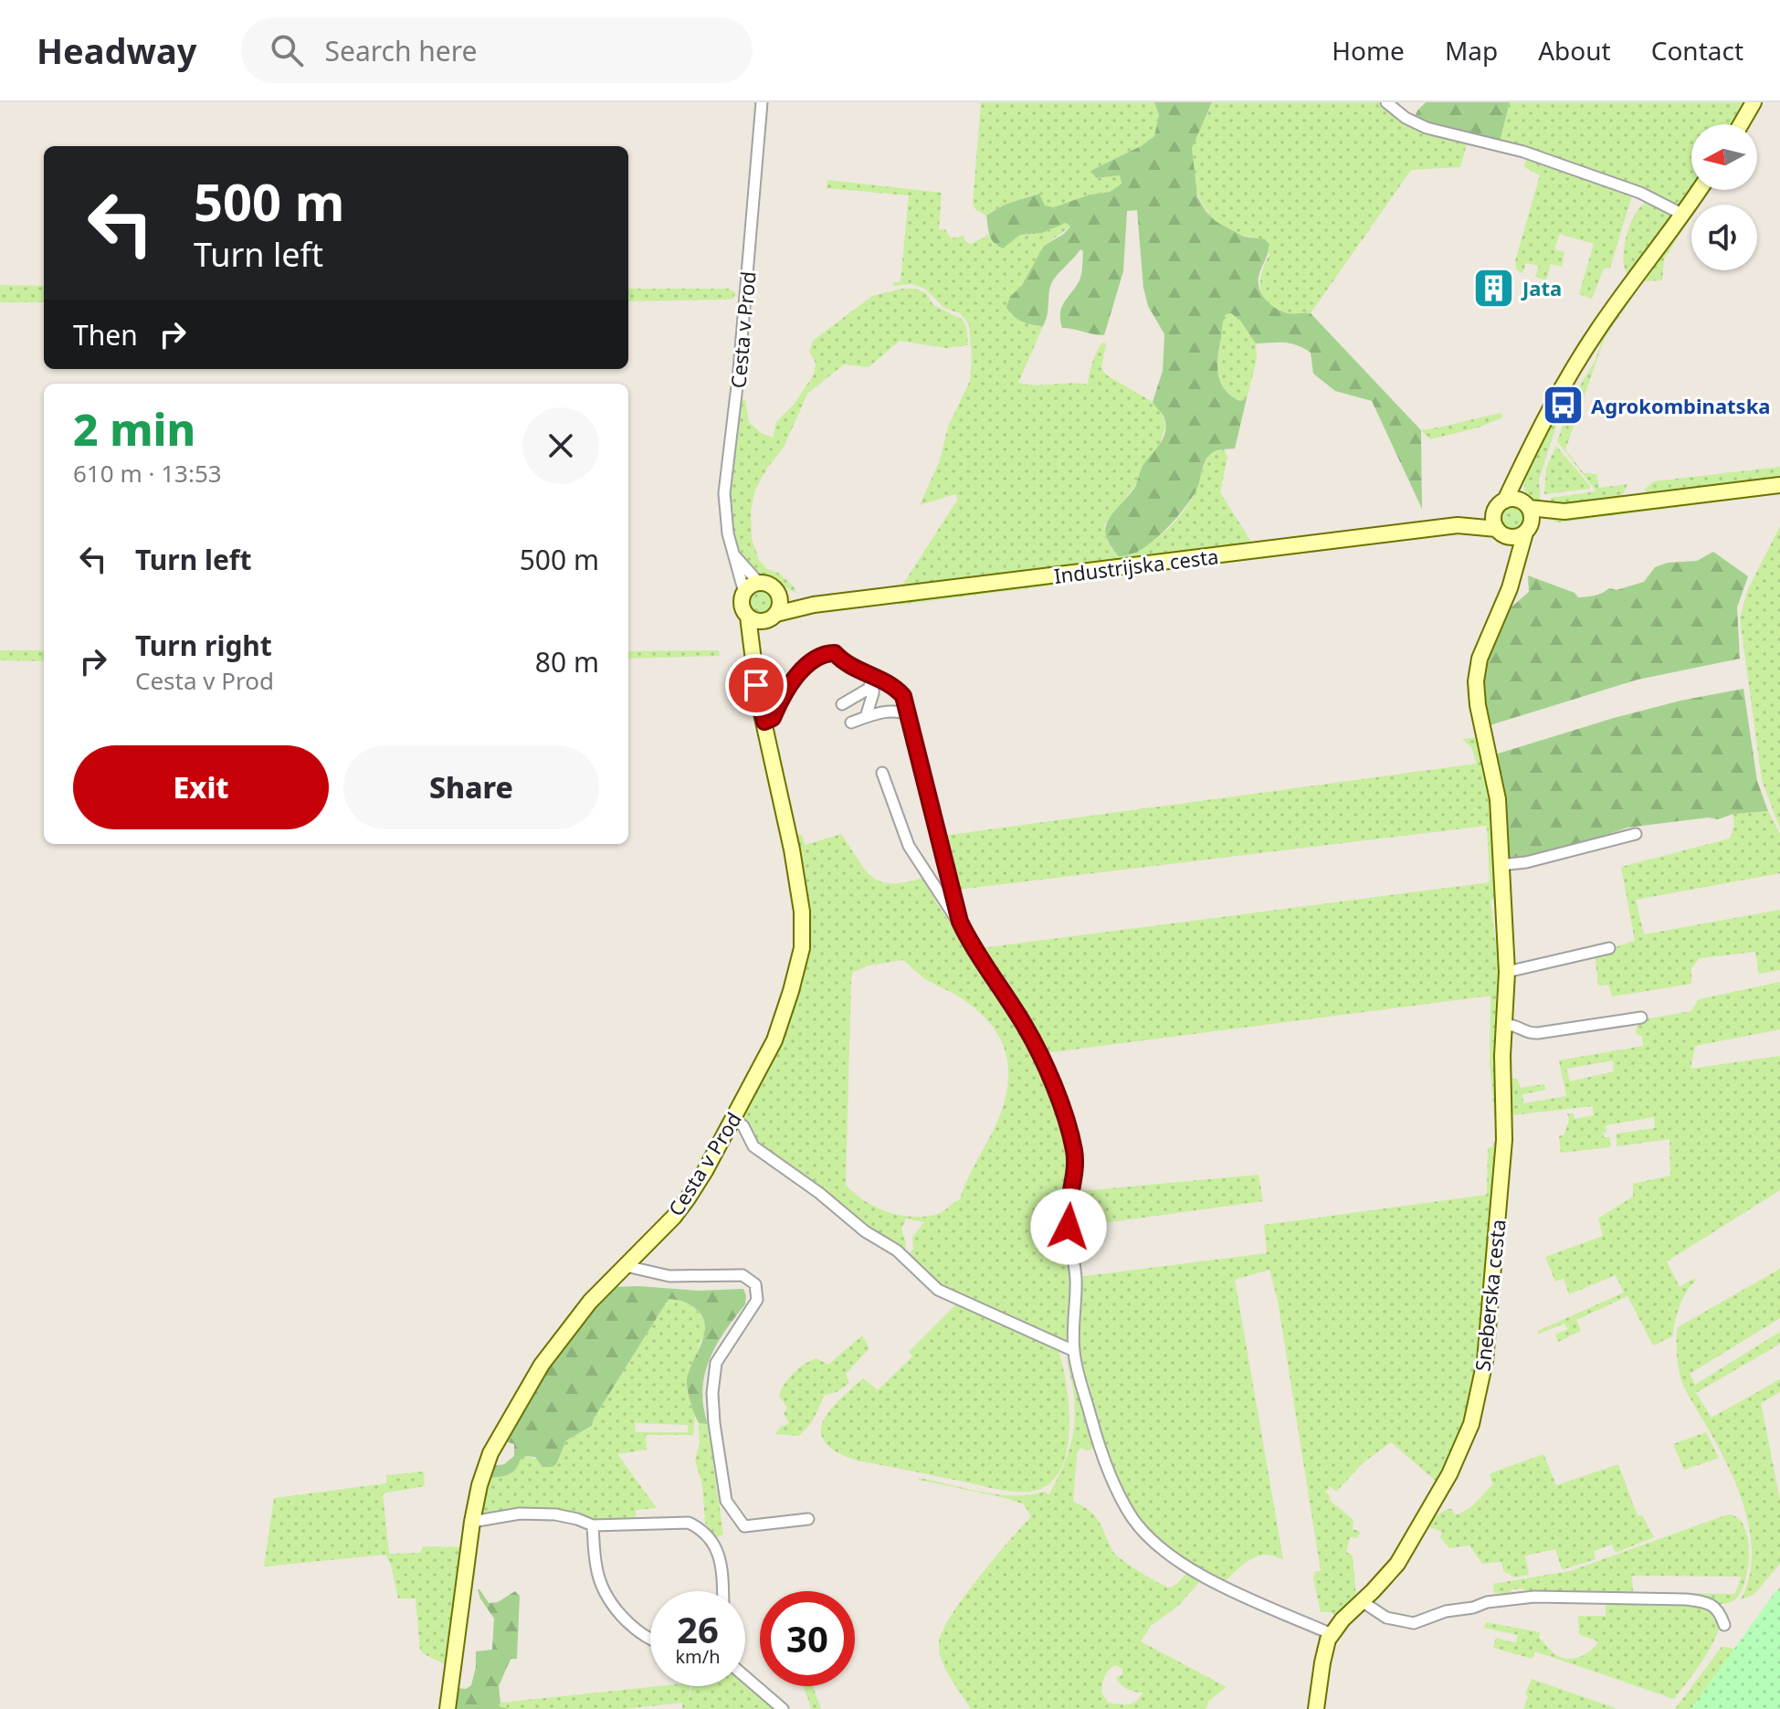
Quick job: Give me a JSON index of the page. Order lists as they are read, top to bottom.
{
  "streets": {
    "street": ["Cesta v Prod", "Industrijska cesta", "Sneberska cesta"]
  },
  "crossings": [
    ["Cesta v Prod", "Industrijska cesta"],
    ["Industrijska cesta", "Sneberska cesta"]
  ],
  "places": {
    "building": ["Jata"],
    "bus stop": ["Agrokombinatska"]
  },
  "north": "left",
  "page": {
    "header": "Headway",
    "search": "Search here",
    "nav": [
      "Home",
      "Map",
      "About",
      "Contact"
    ],
    "turn": ["500 m", "Turn left"],
    "then": "Then",
    "heading": ["2 min", "610 m · 13:53"],
    "list": [
      {
        "name": "Turn left",
        "value": "500 m"
      },
      {
        "name": "Turn right",
        "note": "Cesta v Prod",
        "value": "80 m"
      }
    ],
    "buttons": ["Exit", "Share"],
    "speed": "26 km/h",
    "limit": "30"
  }
}
